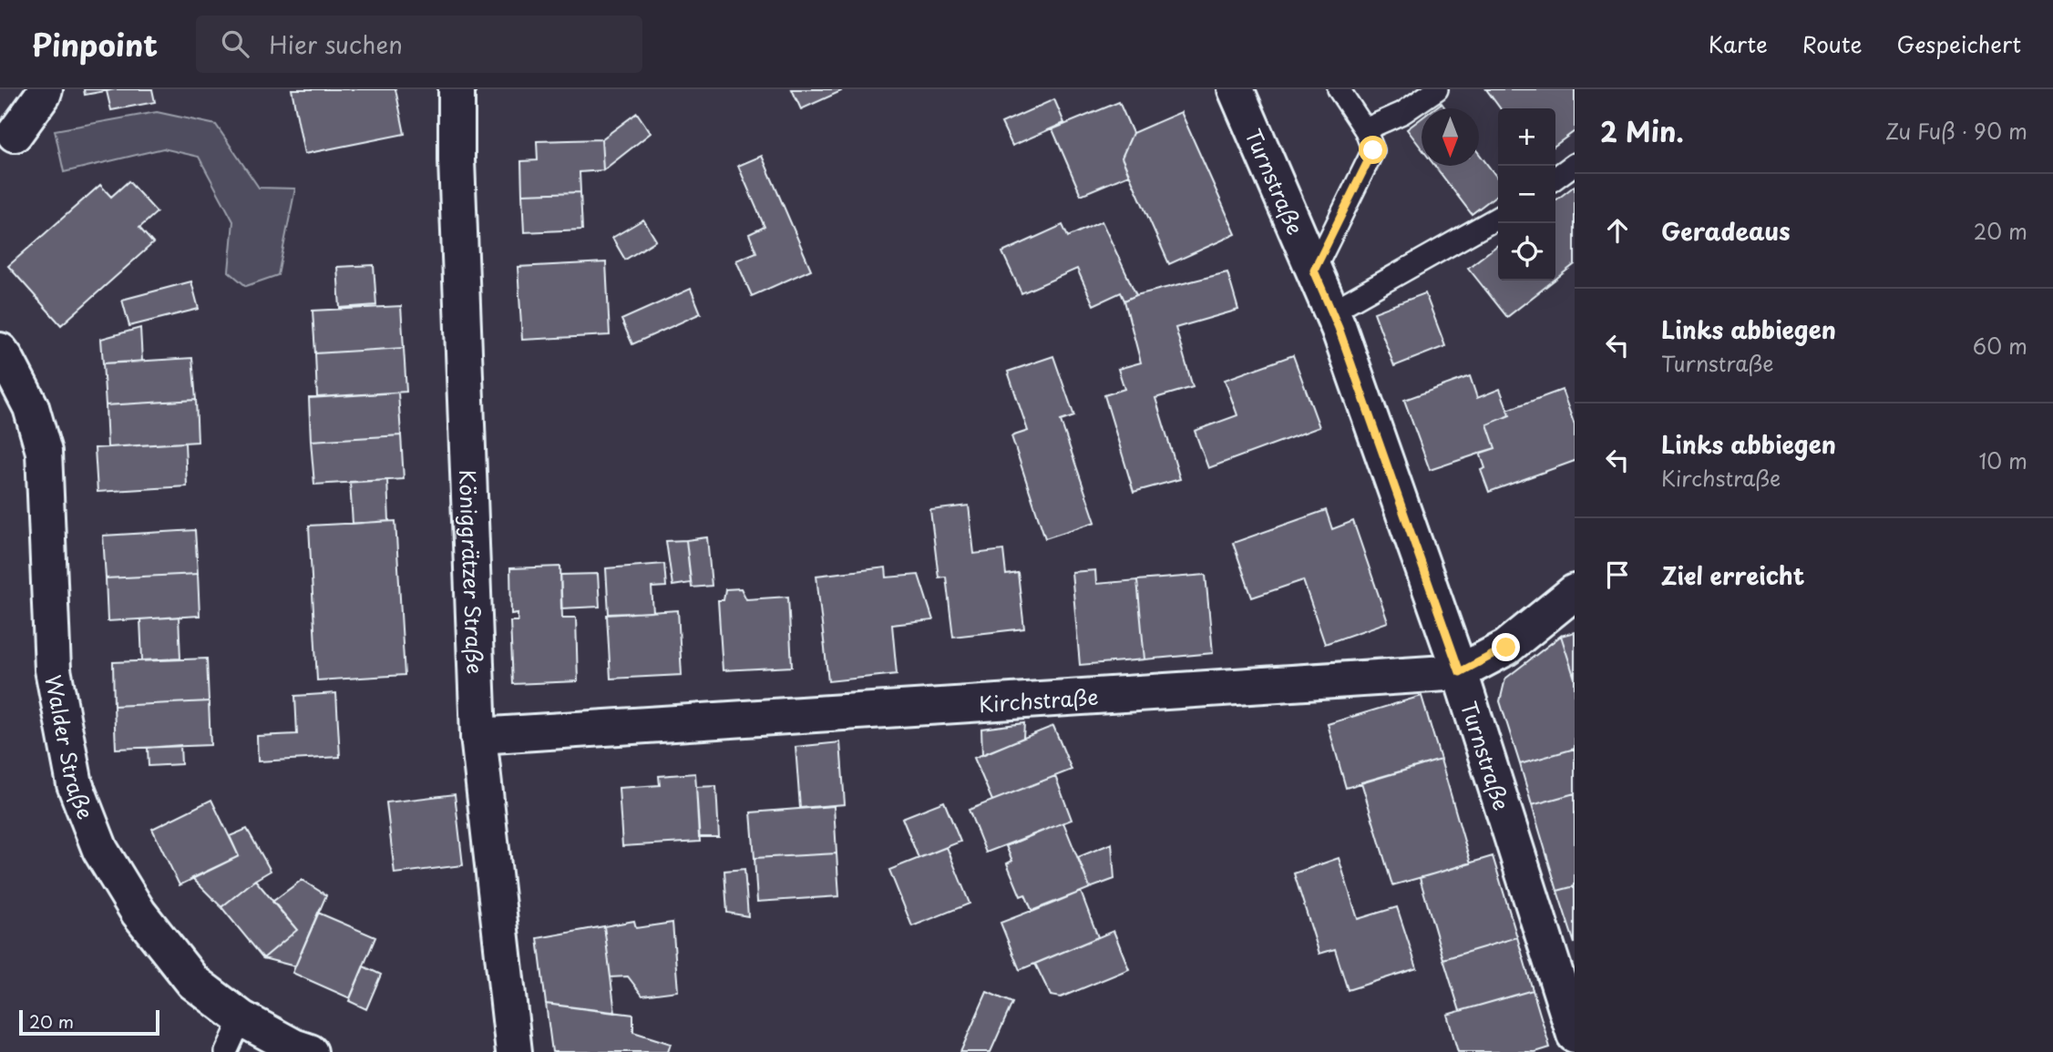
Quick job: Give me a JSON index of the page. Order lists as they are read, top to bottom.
{
  "streets": {
    "street": [
      "Turnstraße",
      "Königgrätzer Straße",
      "Kirchstraße",
      "Walder Straße"
    ]
  },
  "crossings": [
    ["Turnstraße", "Kirchstraße"],
    ["Königgrätzer Straße", "Kirchstraße"]
  ],
  "scale_bar": "20 m",
  "north": "bottom",
  "page": {
    "header": "Pinpoint",
    "search": "Hier suchen",
    "nav": ["Karte", "Route", "Gespeichert"],
    "heading": ["2 Min.", "Zu Fuß · 90 m"],
    "map_buttons": ["+", "−"],
    "list": [
      ["Geradeaus", "20 m"],
      ["Links abbiegen", "Turnstraße", "60 m"],
      ["Links abbiegen", "Kirchstraße", "10 m"],
      "Ziel erreicht"
    ],
    "scale": "20 m"
  }
}
